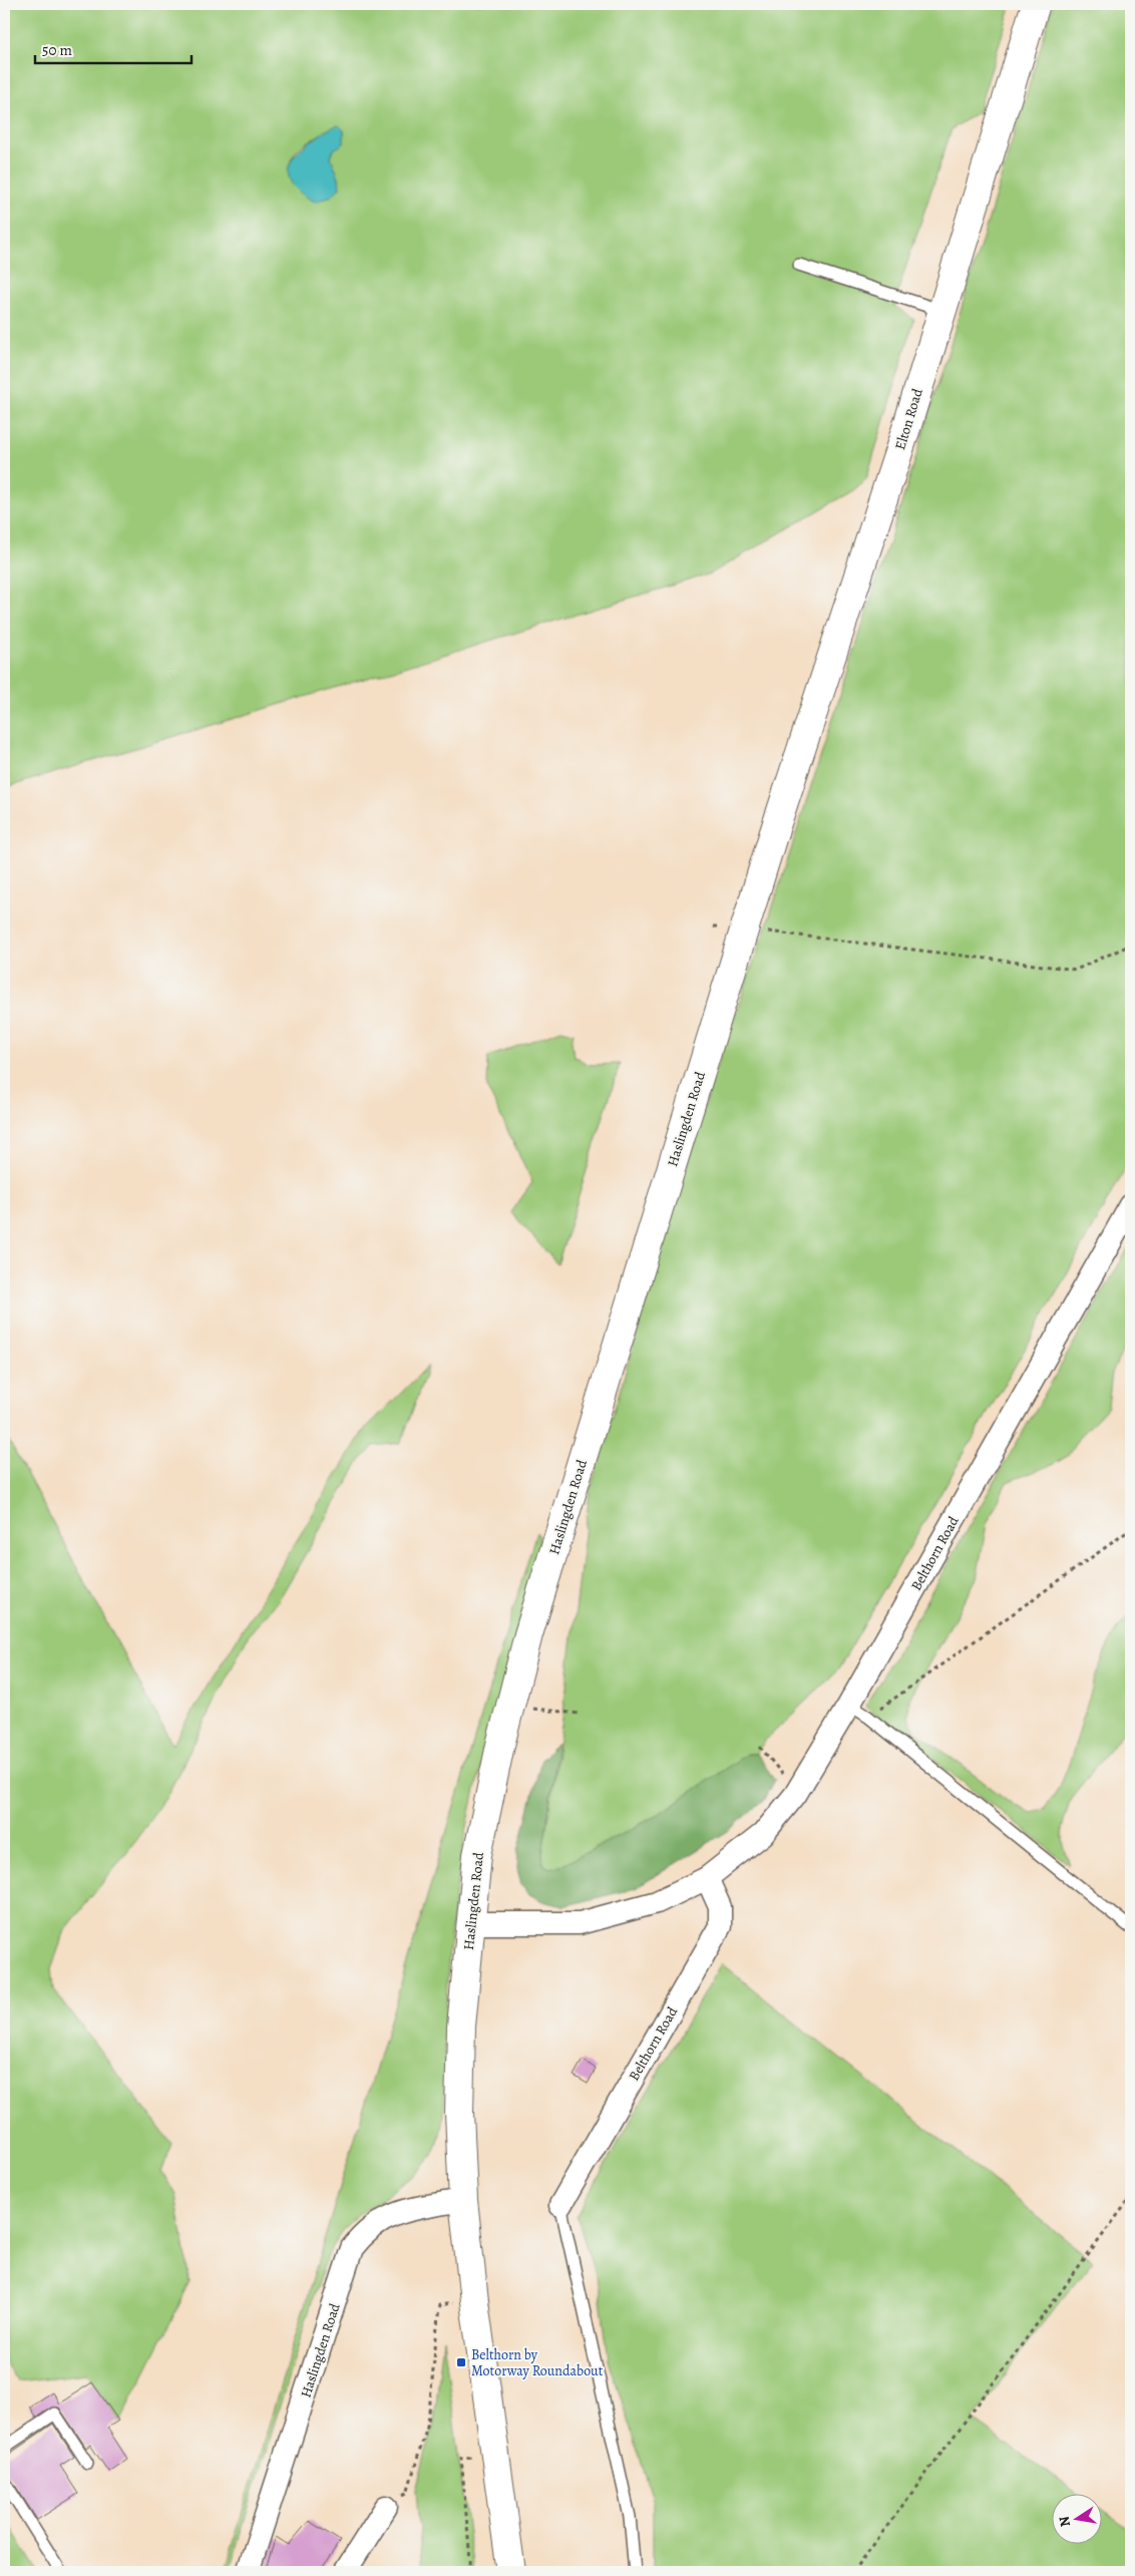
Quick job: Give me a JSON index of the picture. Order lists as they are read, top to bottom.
{
  "streets": {
    "main road": ["Elton Road", "Haslingden Road"],
    "street": ["Belthorn Road"]
  },
  "crossings": [
    ["Elton Road", "Haslingden Road"],
    ["Haslingden Road", "Belthorn Road"]
  ],
  "places": {
    "transit": ["Belthorn by Motorway Roundabout"]
  },
  "scale_bar": "50 m",
  "north": "left"
}
